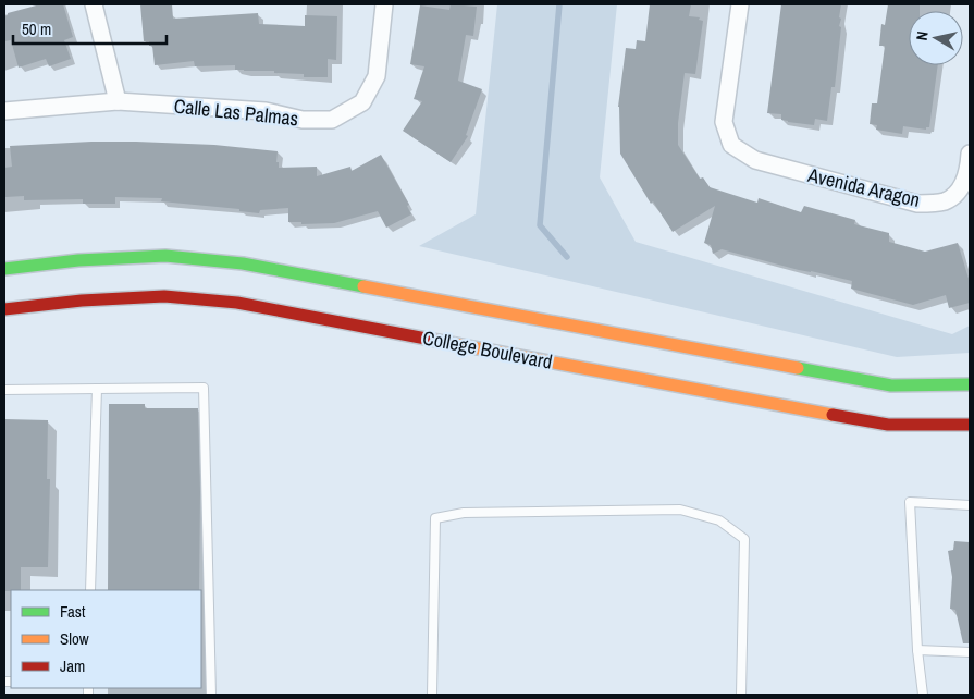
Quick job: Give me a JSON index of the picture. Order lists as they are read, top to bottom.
{
  "streets": {
    "main road": ["College Boulevard"],
    "street": ["Calle Las Palmas", "Avenida Aragon"]
  },
  "legend": ["Fast", "Slow", "Jam"],
  "scale_bar": "50 m",
  "north": "left"
}
